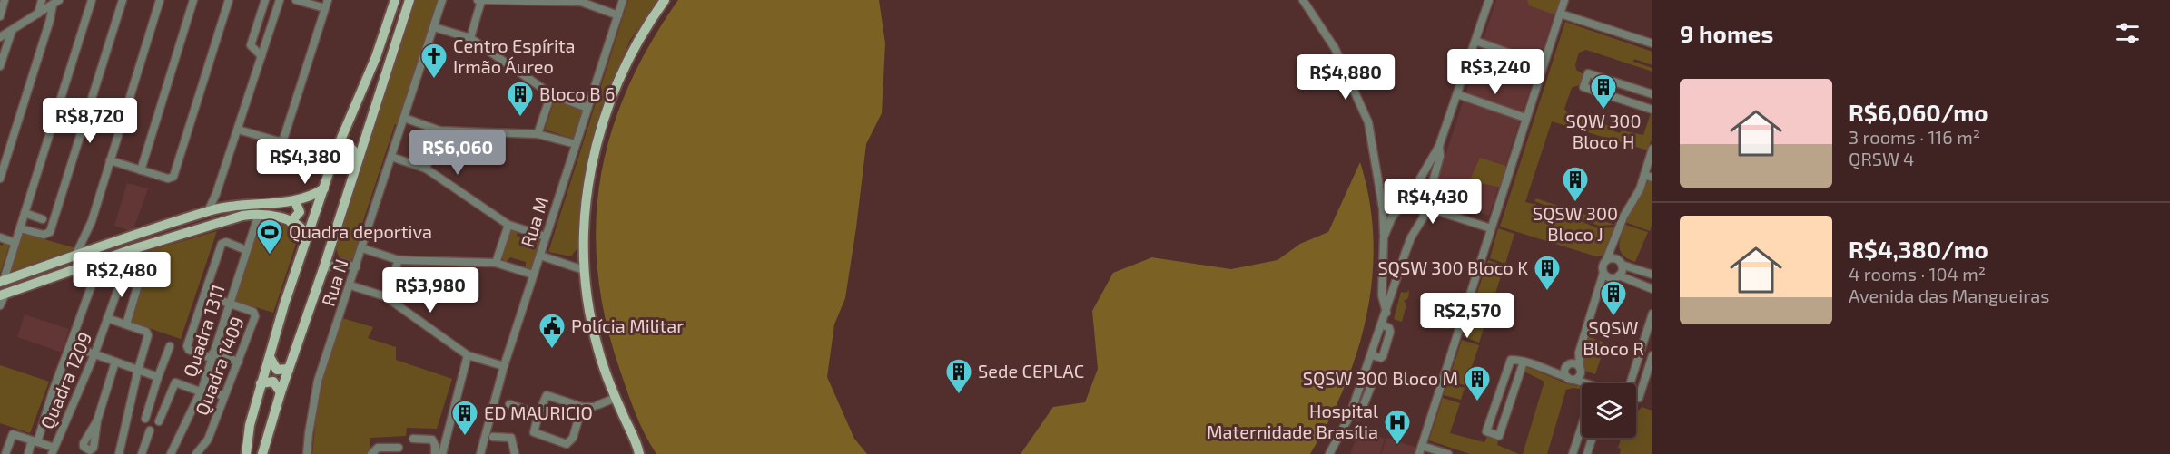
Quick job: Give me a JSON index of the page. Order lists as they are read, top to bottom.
{
  "streets": {
    "street": [
      "Rua M",
      "Rua N",
      "Quadra 1311",
      "Quadra 1409",
      "Quadra 1209"
    ]
  },
  "crossings": [
    ["Quadra 1311", "Quadra 1409"]
  ],
  "places": {
    "church": ["Centro Espírita Irmão Áureo"],
    "building": [
      "SQW 300 Bloco H",
      "Bloco B 6",
      "SQSW 300 Bloco J",
      "SQSW 300 Bloco K",
      "SQSW Bloco R",
      "Sede CEPLAC",
      "SQSW 300 Bloco M",
      "ED MAURICIO"
    ],
    "sports": ["Quadra deportiva"],
    "public building": ["Polícia Militar"],
    "hospital": ["Hospital Maternidade Brasília"]
  },
  "page": {
    "heading": "9 homes",
    "price": [
      "R$3,240",
      "R$4,880",
      "R$8,720",
      "R$6,060",
      "R$4,380",
      "R$4,430",
      "R$2,480",
      "R$3,980",
      "R$2,570"
    ],
    "list": [
      {
        "name": "R$6,060/mo",
        "note": "3 rooms · 116 m² · QRSW 4"
      },
      {
        "name": "R$4,380/mo",
        "note": "4 rooms · 104 m² · Avenida das Mangueiras"
      }
    ]
  }
}
